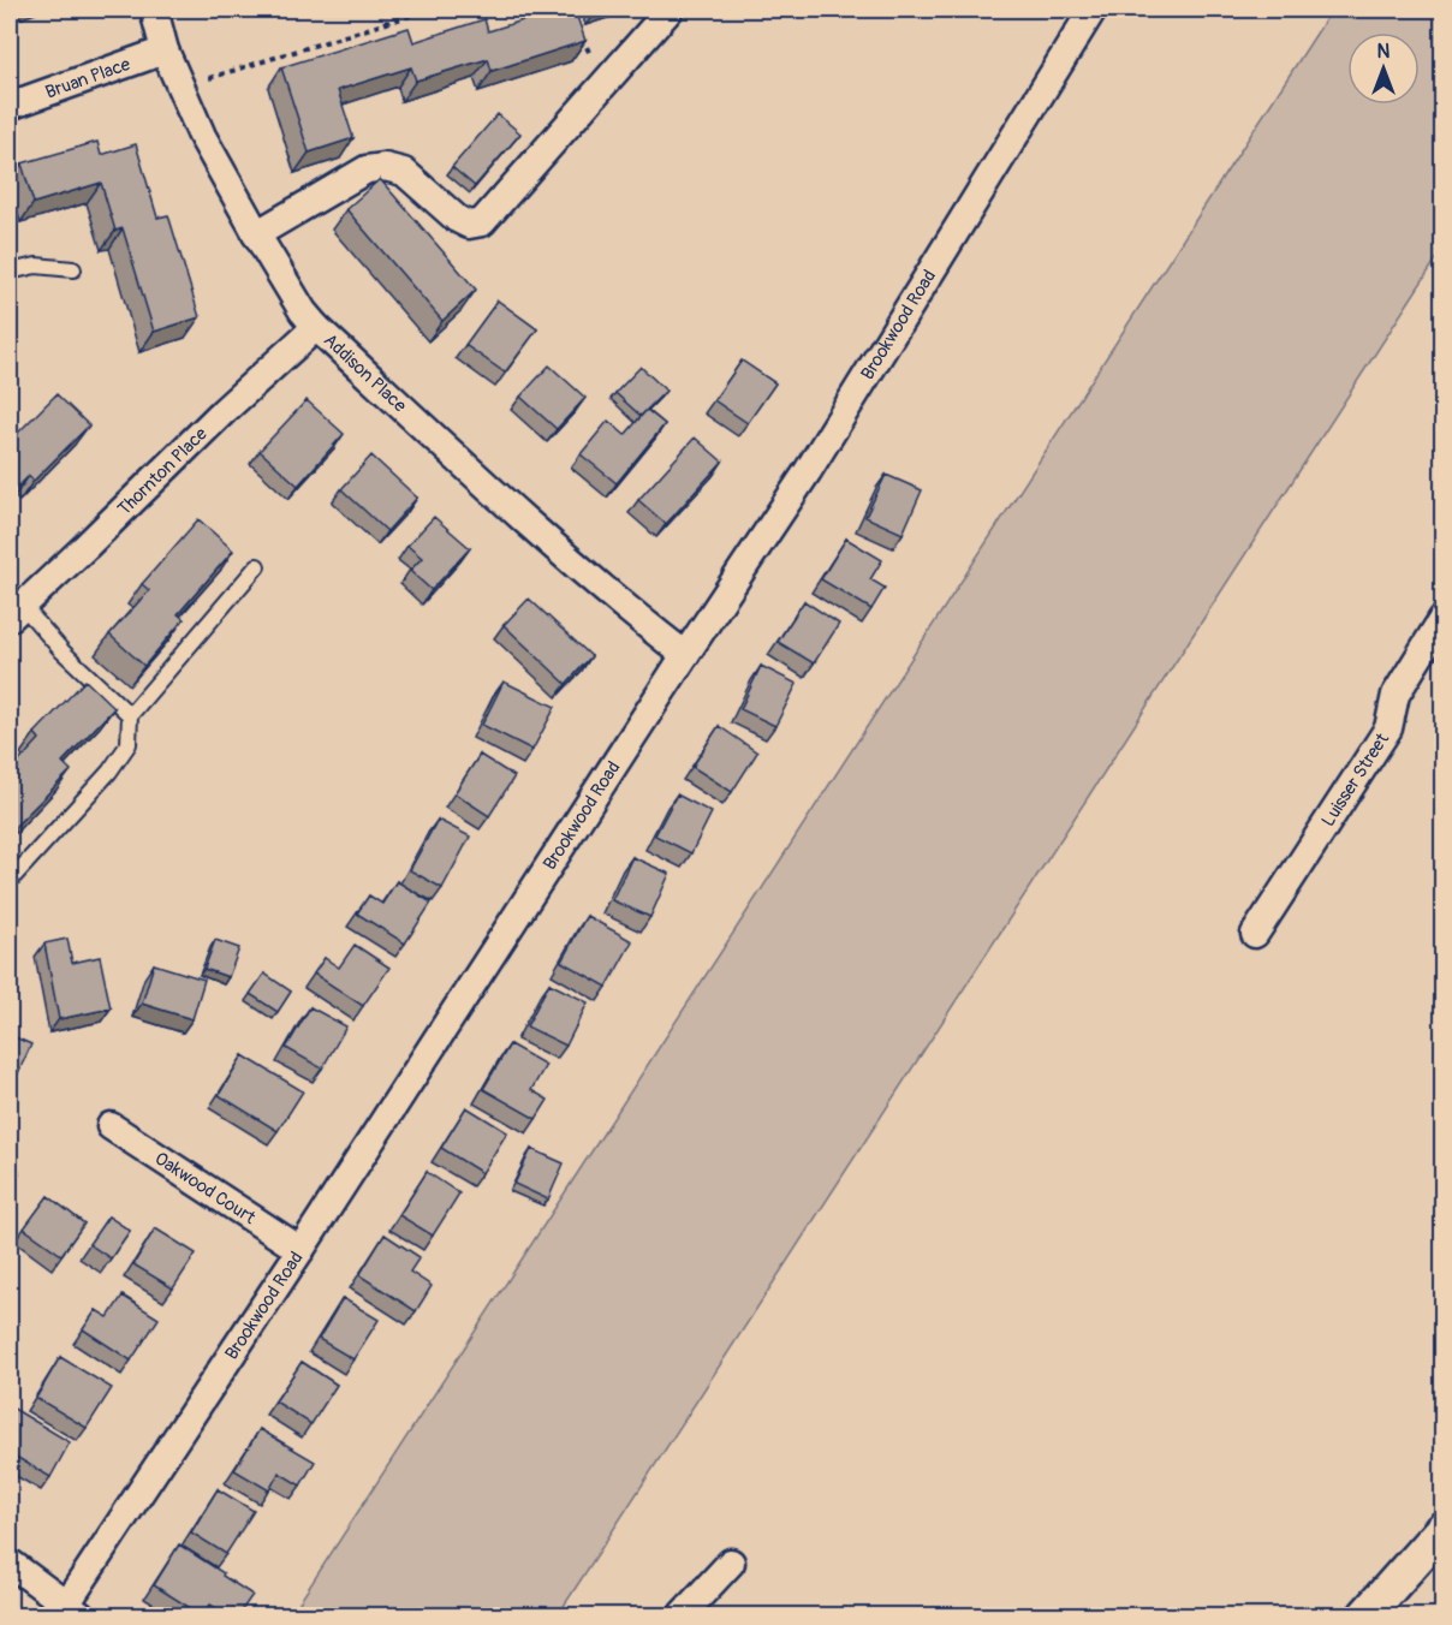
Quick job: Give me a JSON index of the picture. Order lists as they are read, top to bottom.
{
  "streets": {
    "street": [
      "Bruan Place",
      "Brookwood Road",
      "Addison Place",
      "Thornton Place",
      "Luisser Street",
      "Oakwood Court"
    ]
  },
  "crossings": [
    ["Bruan Place", "Addison Place"],
    ["Brookwood Road", "Addison Place"],
    ["Brookwood Road", "Oakwood Court"],
    ["Addison Place", "Thornton Place"]
  ],
  "north": "top"
}
